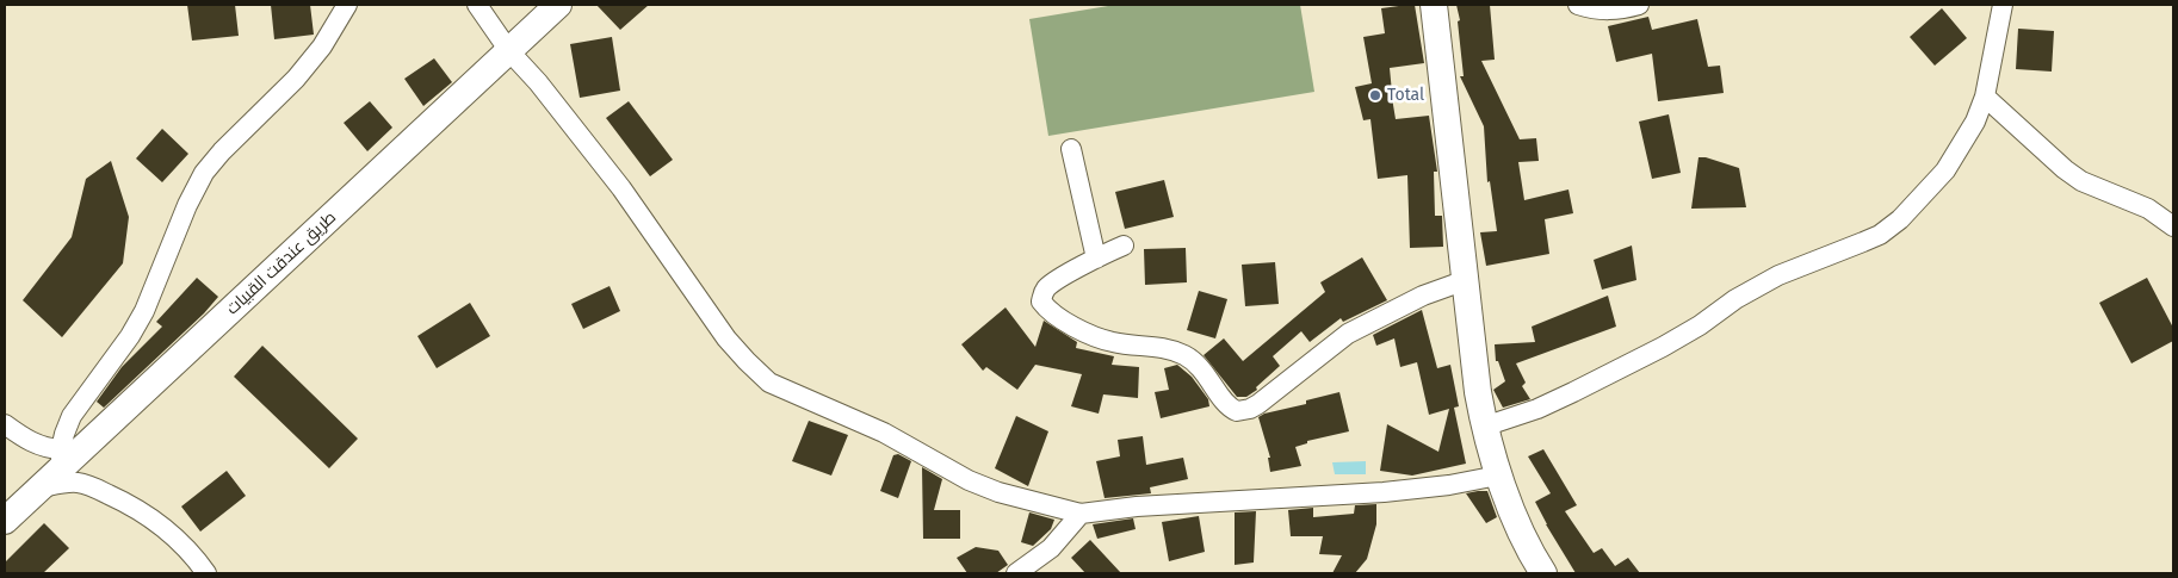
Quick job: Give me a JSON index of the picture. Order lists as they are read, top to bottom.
{
  "streets": {
    "main road": ["طريق عندقت القبيات"]
  },
  "places": ["Total"]
}
